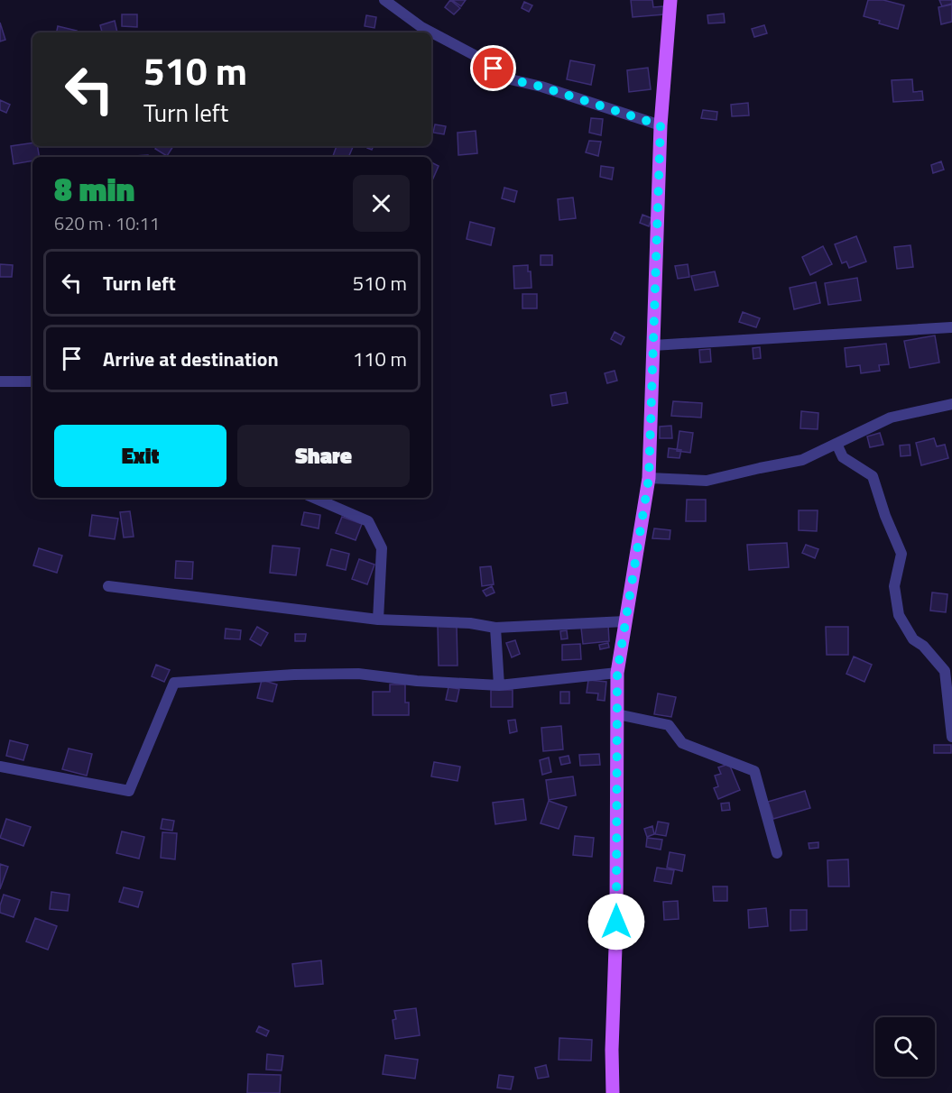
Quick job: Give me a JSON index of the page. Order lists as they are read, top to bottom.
{
  "page": {
    "turn": ["510 m", "Turn left"],
    "heading": ["8 min", "620 m · 10:11"],
    "list": [
      {
        "name": "Turn left",
        "value": "510 m"
      },
      {
        "name": "Arrive at destination",
        "value": "110 m"
      }
    ],
    "buttons": ["Exit", "Share"]
  }
}
